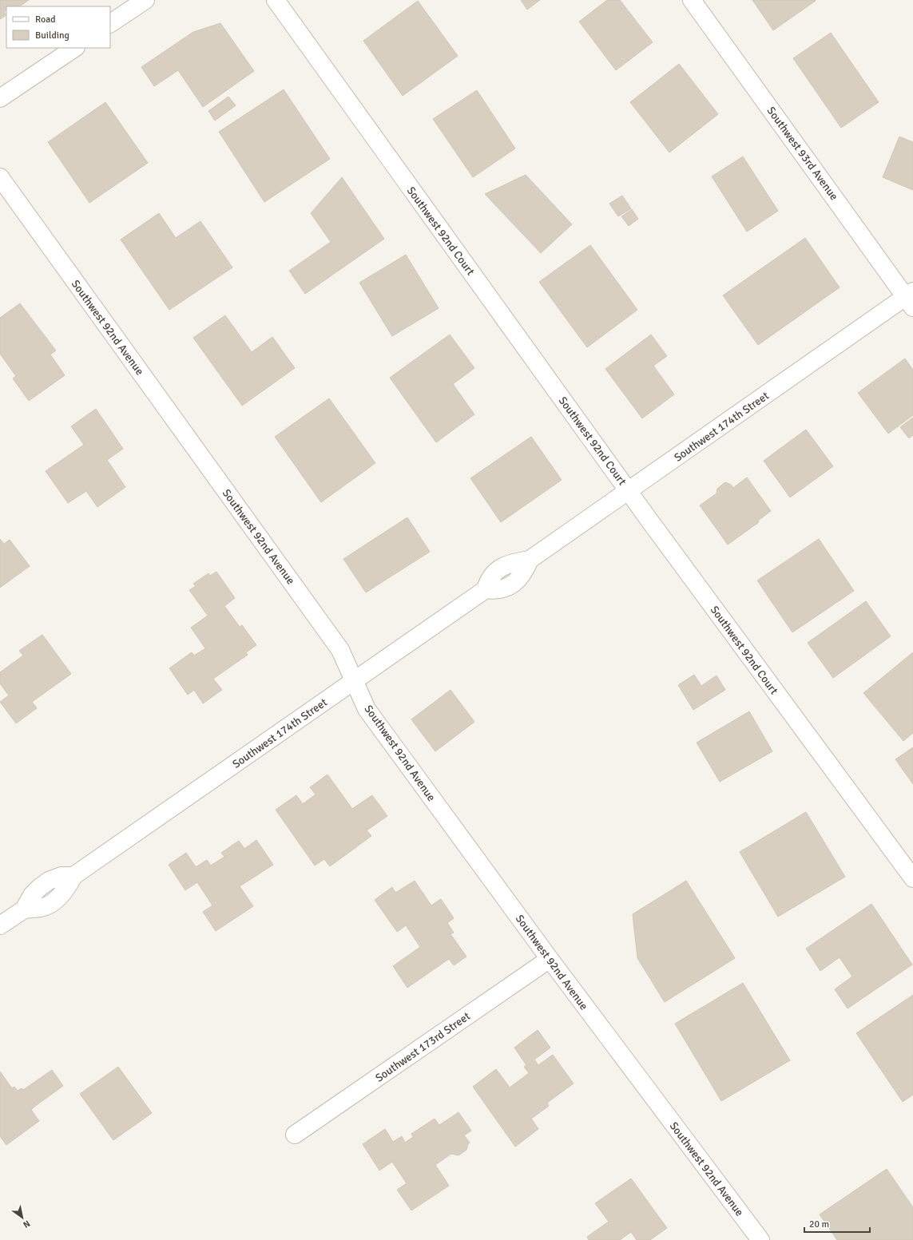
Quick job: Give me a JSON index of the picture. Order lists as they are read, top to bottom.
{
  "streets": {
    "street": [
      "Southwest 93rd Avenue",
      "Southwest 92nd Court",
      "Southwest 92nd Avenue",
      "Southwest 174th Street",
      "Southwest 173rd Street"
    ]
  },
  "crossings": [
    ["Southwest 93rd Avenue", "Southwest 174th Street"],
    ["Southwest 92nd Court", "Southwest 174th Street"],
    ["Southwest 92nd Avenue", "Southwest 174th Street"],
    ["Southwest 92nd Avenue", "Southwest 173rd Street"]
  ],
  "legend": ["Road", "Building"],
  "scale_bar": "20 m",
  "north": "bottom right"
}
